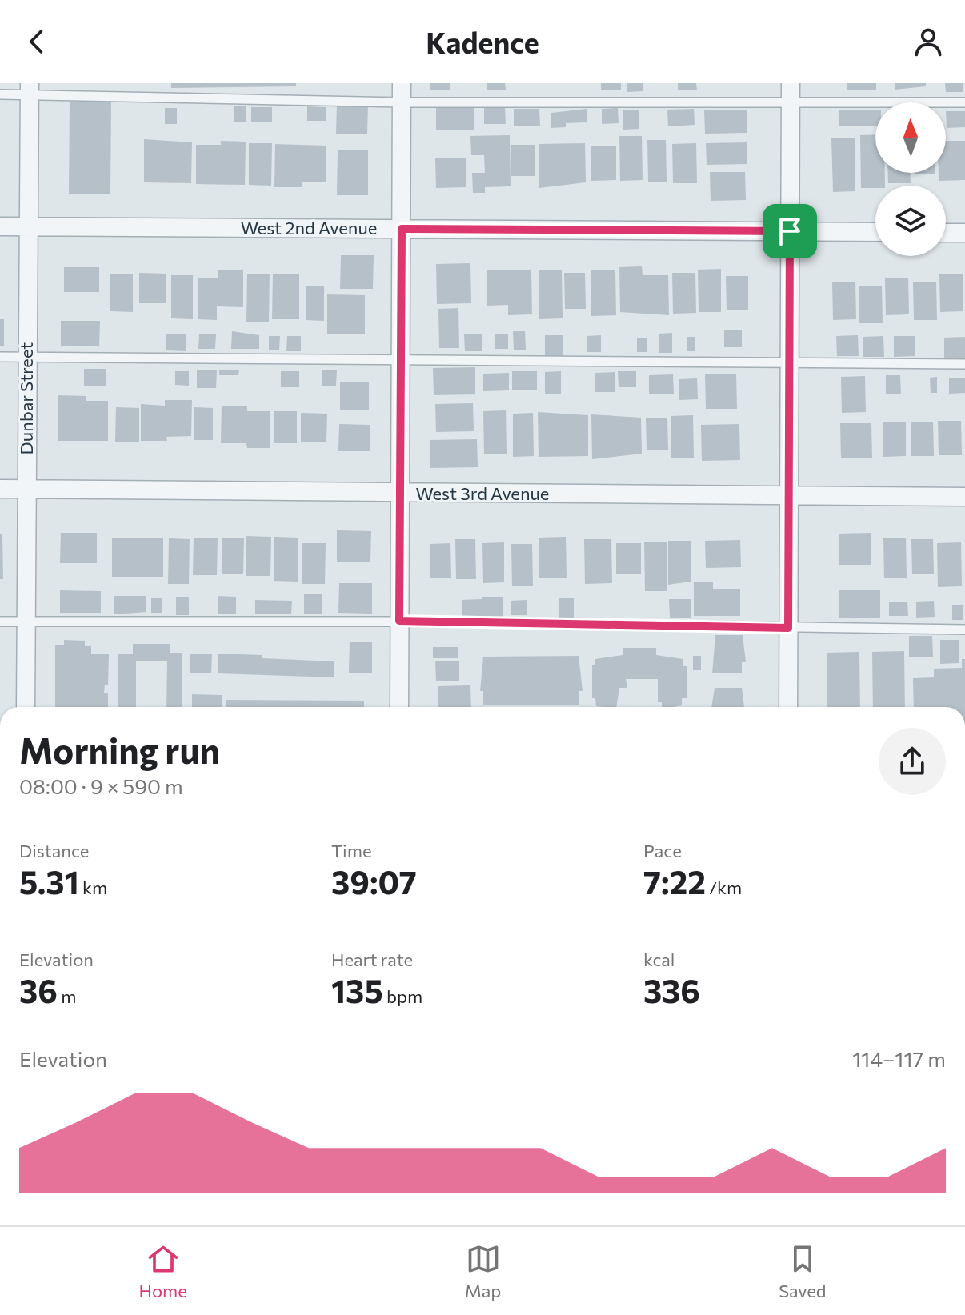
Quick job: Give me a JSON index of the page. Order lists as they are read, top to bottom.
{
  "streets": {
    "street": ["West 2nd Avenue", "Dunbar Street", "West 3rd Avenue"]
  },
  "crossings": [
    ["West 2nd Avenue", "Dunbar Street"],
    ["Dunbar Street", "West 3rd Avenue"]
  ],
  "north": "top",
  "page": {
    "header": "Kadence",
    "heading": ["Morning run", "08:00 · 9 × 590 m"],
    "stats": [
      ["Distance", "5.31 km"],
      ["Time", "39:07"],
      ["Pace", "7:22 /km"],
      ["Elevation", "36 m"],
      ["Heart rate", "135 bpm"],
      ["kcal", "336"]
    ],
    "chart": ["Elevation", "114–117 m"],
    "tabs": ["Home", "Map", "Saved"]
  }
}
